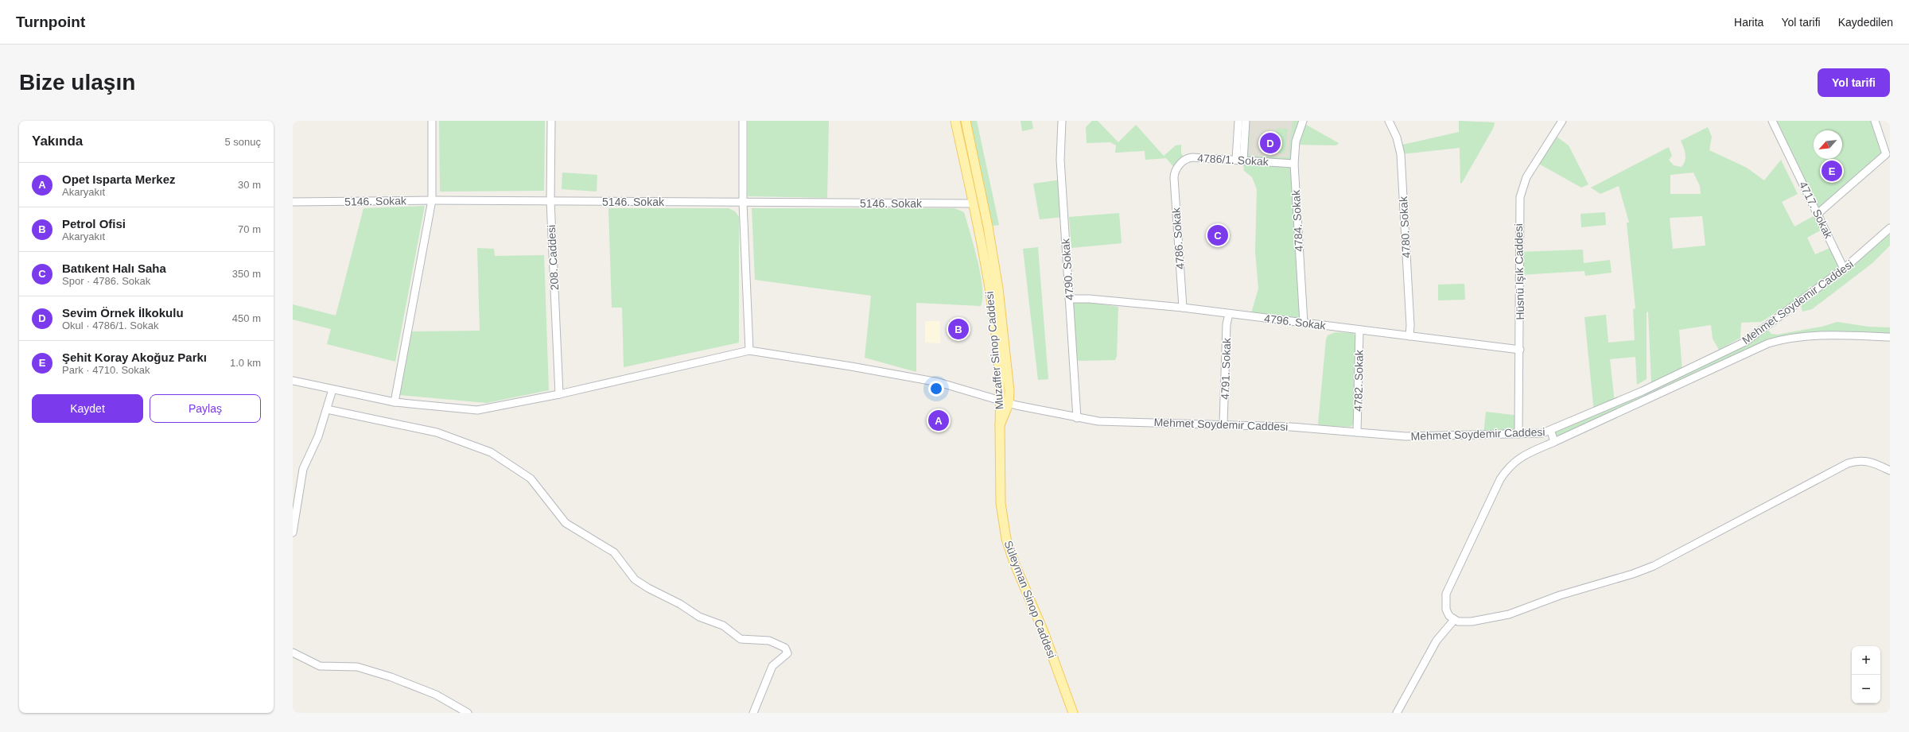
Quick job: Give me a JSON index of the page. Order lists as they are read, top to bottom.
{
  "streets": {
    "main road": ["Muzaffer Sinop Caddesi", "Süleyman Sinop Caddesi"],
    "street": [
      "4786/1. Sokak",
      "5146. Sokak",
      "4717. Sokak",
      "4784. Sokak",
      "4780. Sokak",
      "4786. Sokak",
      "208. Caddesi",
      "4790. Sokak",
      "Hüsnü Işık Caddesi",
      "Mehmet Soydemir Caddesi",
      "4796. Sokak",
      "4791. Sokak",
      "4782. Sokak"
    ]
  },
  "crossings": [
    ["4786/1. Sokak", "4784. Sokak"],
    ["4786/1. Sokak", "4786. Sokak"],
    ["5146. Sokak", "208. Caddesi"],
    ["5146. Sokak", "Muzaffer Sinop Caddesi"],
    ["4717. Sokak", "Mehmet Soydemir Caddesi"],
    ["4784. Sokak", "4796. Sokak"],
    ["4780. Sokak", "4796. Sokak"],
    ["4786. Sokak", "4796. Sokak"],
    ["4790. Sokak", "Mehmet Soydemir Caddesi"],
    ["4790. Sokak", "4796. Sokak"],
    ["Hüsnü Işık Caddesi", "Mehmet Soydemir Caddesi"],
    ["Hüsnü Işık Caddesi", "4796. Sokak"],
    ["Mehmet Soydemir Caddesi", "Muzaffer Sinop Caddesi"],
    ["Mehmet Soydemir Caddesi", "4791. Sokak"],
    ["Mehmet Soydemir Caddesi", "4782. Sokak"],
    ["4796. Sokak", "4791. Sokak"],
    ["4796. Sokak", "4782. Sokak"],
    ["Muzaffer Sinop Caddesi", "Süleyman Sinop Caddesi"]
  ],
  "north": "bottom left",
  "page": {
    "header": "Turnpoint",
    "nav": ["Harita", "Yol tarifi", "Kaydedilen"],
    "buttons": [
      "Yol tarifi",
      ["Kaydet", "Paylaş"]
    ],
    "title": "Bize ulaşın",
    "heading": ["Yakında", "5 sonuç"],
    "pins": [
      "D",
      "E",
      "C",
      "B",
      "A"
    ],
    "list": [
      {
        "mark": "A",
        "name": "Opet Isparta Merkez",
        "note": "Akaryakıt",
        "value": "30 m"
      },
      {
        "mark": "B",
        "name": "Petrol Ofisi",
        "note": "Akaryakıt",
        "value": "70 m"
      },
      {
        "mark": "C",
        "name": "Batıkent Halı Saha",
        "note": "Spor · 4786. Sokak",
        "value": "350 m"
      },
      {
        "mark": "D",
        "name": "Sevim Örnek İlkokulu",
        "note": "Okul · 4786/1. Sokak",
        "value": "450 m"
      },
      {
        "mark": "E",
        "name": "Şehit Koray Akoğuz Parkı",
        "note": "Park · 4710. Sokak",
        "value": "1.0 km"
      }
    ],
    "map_buttons": ["+", "−"]
  }
}
